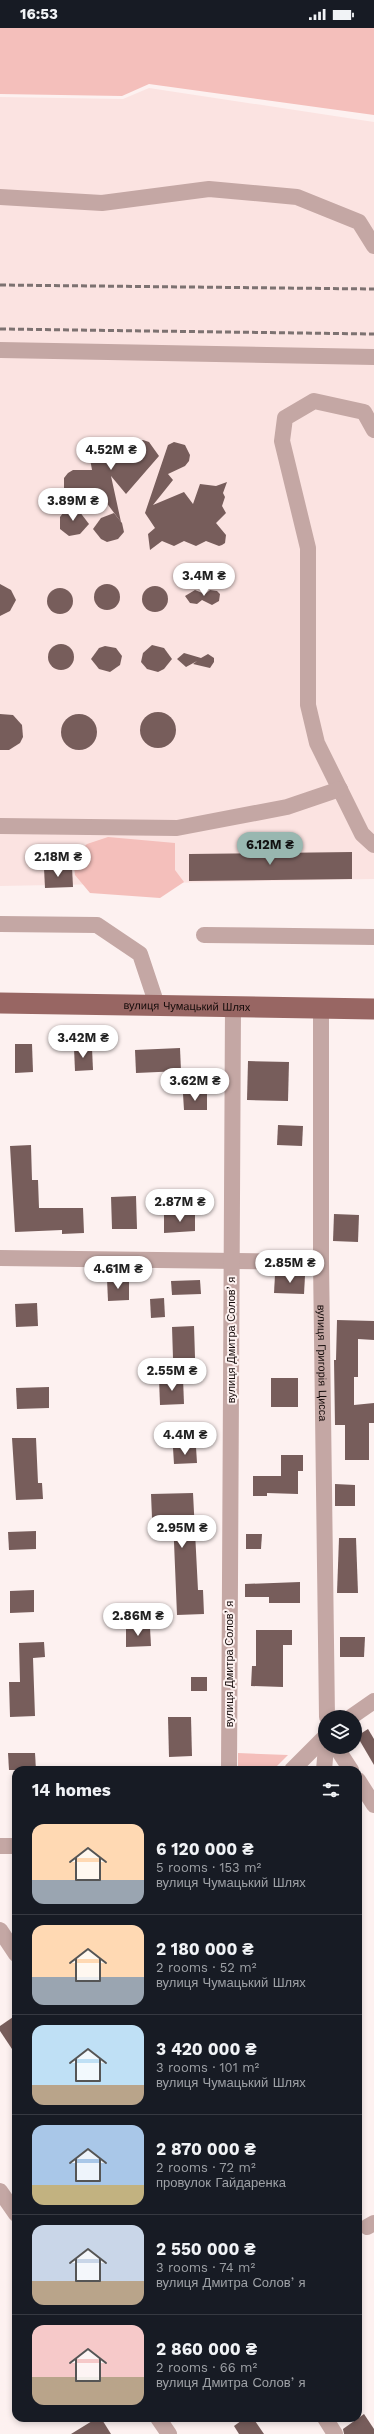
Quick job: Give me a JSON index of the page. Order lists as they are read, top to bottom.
{
  "streets": {
    "main road": ["вулиця Чумацький Шлях"],
    "street": ["вулиця Дмитра Соловʼя", "вулиця Григорія Цисса"]
  },
  "crossings": [
    ["вулиця Чумацький Шлях", "вулиця Дмитра Соловʼя"],
    ["вулиця Чумацький Шлях", "вулиця Григорія Цисса"]
  ],
  "page": {
    "status": "16:53",
    "price": [
      "4.52M ₴",
      "3.89M ₴",
      "3.4M ₴",
      "6.12M ₴",
      "2.18M ₴",
      "3.42M ₴",
      "3.62M ₴",
      "2.87M ₴",
      "2.85M ₴",
      "4.61M ₴",
      "2.55M ₴",
      "4.4M ₴",
      "2.95M ₴",
      "2.86M ₴"
    ],
    "heading": "14 homes",
    "list": [
      {
        "name": "6 120 000 ₴",
        "note": "5 rooms · 153 m² · вулиця Чумацький Шлях"
      },
      {
        "name": "2 180 000 ₴",
        "note": "2 rooms · 52 m² · вулиця Чумацький Шлях"
      },
      {
        "name": "3 420 000 ₴",
        "note": "3 rooms · 101 m² · вулиця Чумацький Шлях"
      },
      {
        "name": "2 870 000 ₴",
        "note": "2 rooms · 72 m² · провулок Гайдаренка"
      },
      {
        "name": "2 550 000 ₴",
        "note": "3 rooms · 74 m² · вулиця Дмитра Соловʼя"
      },
      {
        "name": "2 860 000 ₴",
        "note": "2 rooms · 66 m² · вулиця Дмитра Соловʼя"
      }
    ]
  }
}
